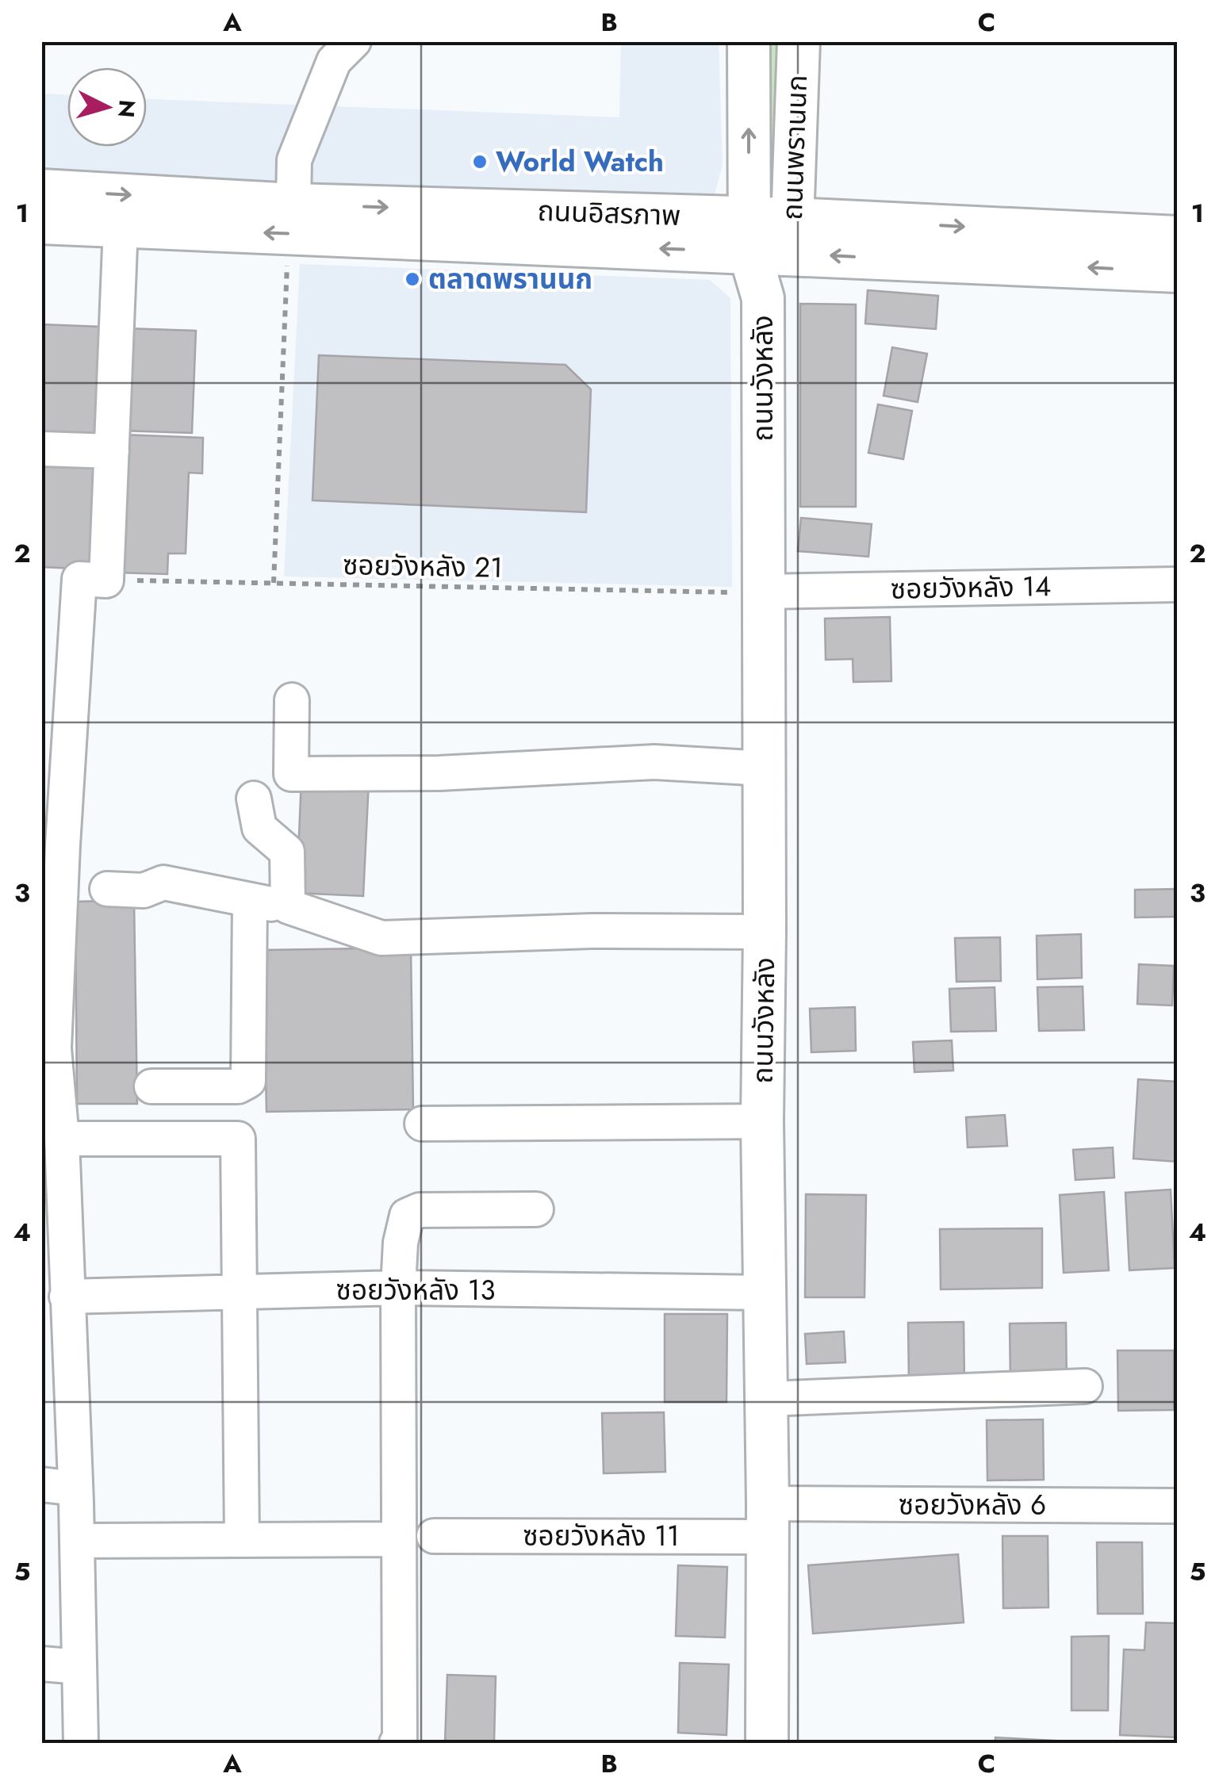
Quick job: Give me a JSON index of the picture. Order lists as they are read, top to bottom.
{
  "streets": {
    "main road": ["ถนนพรานนก", "ถนนอิสรภาพ", "ถนนวังหลัง"],
    "street": [
      "ซอยวังหลัง 14",
      "ซอยวังหลัง 13",
      "ซอยวังหลัง 6",
      "ซอยวังหลัง 11"
    ],
    "path": ["ซอยวังหลัง 21"]
  },
  "crossings": [
    ["ถนนพรานนก", "ถนนอิสรภาพ"],
    ["ถนนพรานนก", "ถนนวังหลัง"],
    ["ถนนอิสรภาพ", "ถนนวังหลัง"],
    ["ถนนวังหลัง", "ซอยวังหลัง 21"],
    ["ถนนวังหลัง", "ซอยวังหลัง 14"],
    ["ถนนวังหลัง", "ซอยวังหลัง 13"],
    ["ถนนวังหลัง", "ซอยวังหลัง 6"],
    ["ถนนวังหลัง", "ซอยวังหลัง 11"],
    ["ซอยวังหลัง 21", "ซอยวังหลัง 14"],
    ["ซอยวังหลัง 6", "ซอยวังหลัง 11"]
  ],
  "places": ["World Watch", "ตลาดพรานนก"],
  "north": "right",
  "grid": {
    "columns": ["A", "B", "C"],
    "rows": [
      "1",
      "2",
      "3",
      "4",
      "5"
    ]
  }
}
